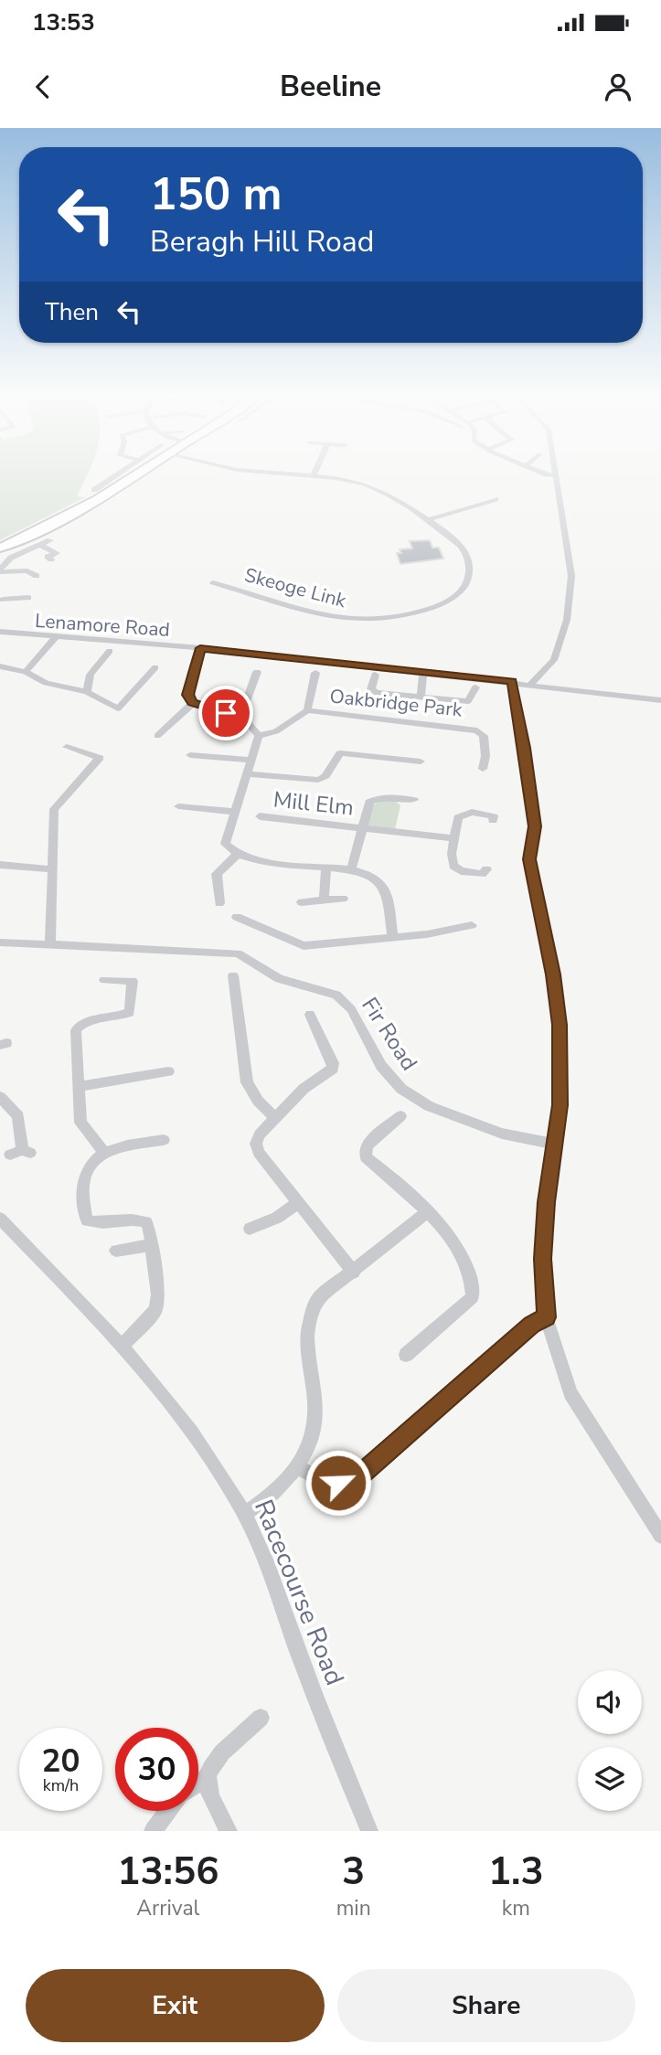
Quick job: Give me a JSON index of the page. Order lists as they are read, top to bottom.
{
  "streets": {
    "street": [
      "Skeoge Link",
      "Lenamore Road",
      "Oakbridge Park",
      "Mill Elm",
      "Fir Road",
      "Racecourse Road"
    ]
  },
  "page": {
    "status": "13:53",
    "header": "Beeline",
    "turn": ["150 m", "Beragh Hill Road"],
    "then": "Then",
    "speed": "20 km/h",
    "limit": "30",
    "eta": [
      "13:56",
      "Arrival",
      "3",
      "min",
      "1.3",
      "km"
    ],
    "buttons": ["Exit", "Share"]
  }
}
